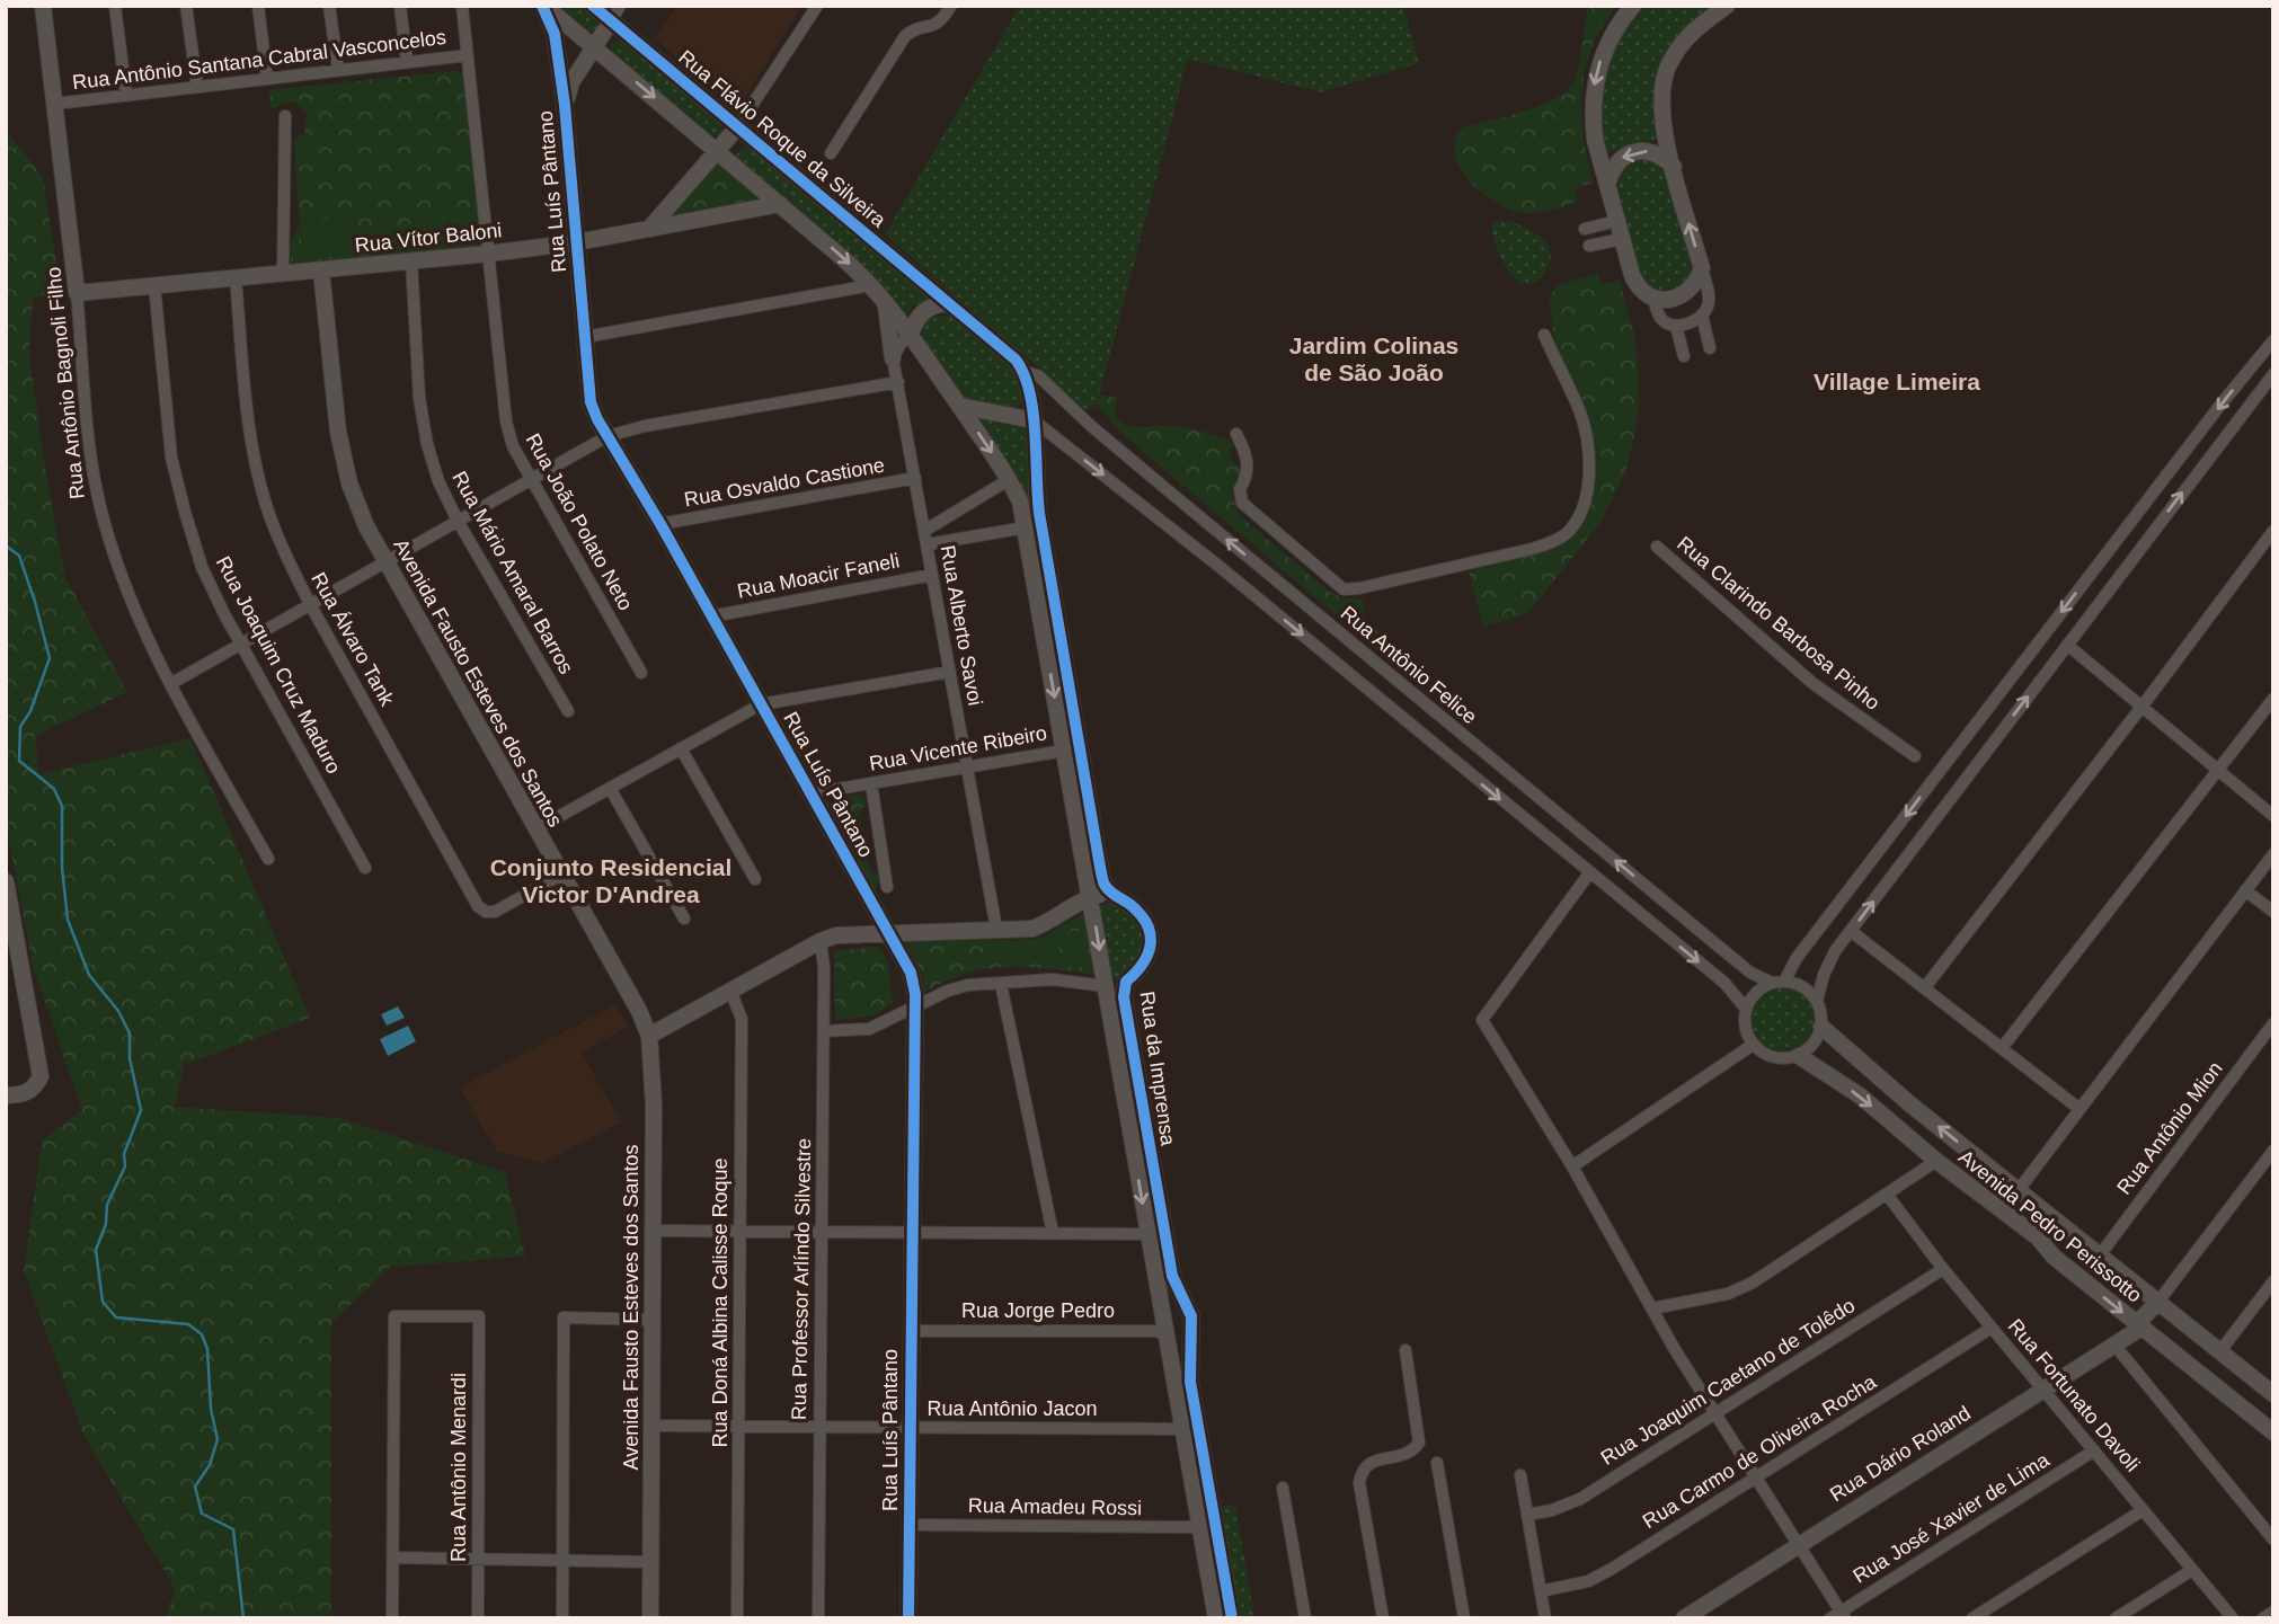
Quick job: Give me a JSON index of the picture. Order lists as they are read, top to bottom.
{
  "streets": {
    "street": [
      "Rua Antônio Santana Cabral Vasconcelos",
      "Rua Flávio Roque da Silveira",
      "Rua Luís Pântano",
      "Rua Vítor Baloni",
      "Rua Antônio Bagnoli Filho",
      "Rua Osvaldo Castione",
      "Rua João Polato Neto",
      "Rua Mário Amaral Barros",
      "Rua Moacir Faneli",
      "Rua Clarindo Barbosa Pinho",
      "Rua Alberto Savoi",
      "Rua Álvaro Tank",
      "Rua Joaquim Cruz Maduro",
      "Rua Antônio Felice",
      "Avenida Fausto Esteves dos Santos",
      "Rua Vicente Ribeiro",
      "Rua da Imprensa",
      "Rua Antônio Mion",
      "Avenida Pedro Perissotto",
      "Rua Professor Arlíndo Silvestre",
      "Rua Doná Albina Calisse Roque",
      "Rua Jorge Pedro",
      "Rua Joaquim Caetano de Tolêdo",
      "Rua Fortunato Davoli",
      "Rua Antônio Jacon",
      "Rua Carmo de Oliveira Rocha",
      "Rua Dário Roland",
      "Rua Antônio Menardi",
      "Rua Amadeu Rossi",
      "Rua José Xavier de Lima"
    ]
  },
  "crossings": [
    ["Rua Antônio Santana Cabral Vasconcelos", "Rua Antônio Bagnoli Filho"],
    ["Rua Antônio Santana Cabral Vasconcelos", "Rua João Polato Neto"],
    ["Rua Flávio Roque da Silveira", "Rua Luís Pântano"],
    ["Rua Luís Pântano", "Rua Vítor Baloni"],
    ["Rua Luís Pântano", "Rua Osvaldo Castione"],
    ["Rua Luís Pântano", "Rua Moacir Faneli"],
    ["Rua Luís Pântano", "Rua Vicente Ribeiro"],
    ["Rua Luís Pântano", "Rua Jorge Pedro"],
    ["Rua Luís Pântano", "Rua Antônio Jacon"],
    ["Rua Luís Pântano", "Rua Amadeu Rossi"],
    ["Rua Vítor Baloni", "Rua Antônio Bagnoli Filho"],
    ["Rua Vítor Baloni", "Rua João Polato Neto"],
    ["Rua Vítor Baloni", "Rua Mário Amaral Barros"],
    ["Rua Vítor Baloni", "Rua Álvaro Tank"],
    ["Rua Vítor Baloni", "Rua Joaquim Cruz Maduro"],
    ["Rua Vítor Baloni", "Avenida Fausto Esteves dos Santos"],
    ["Rua Osvaldo Castione", "Rua Alberto Savoi"],
    ["Rua Moacir Faneli", "Rua Alberto Savoi"],
    ["Rua Alberto Savoi", "Rua Vicente Ribeiro"],
    ["Rua Álvaro Tank", "Avenida Fausto Esteves dos Santos"],
    ["Rua Antônio Felice", "Rua da Imprensa"],
    ["Rua Antônio Felice", "Avenida Pedro Perissotto"],
    ["Avenida Fausto Esteves dos Santos", "Rua Antônio Jacon"],
    ["Rua Vicente Ribeiro", "Rua da Imprensa"],
    ["Rua da Imprensa", "Rua Jorge Pedro"],
    ["Rua da Imprensa", "Rua Antônio Jacon"],
    ["Rua da Imprensa", "Rua Amadeu Rossi"],
    ["Rua Antônio Mion", "Avenida Pedro Perissotto"],
    ["Avenida Pedro Perissotto", "Rua Dário Roland"],
    ["Rua Professor Arlíndo Silvestre", "Rua Antônio Jacon"],
    ["Rua Doná Albina Calisse Roque", "Rua Antônio Jacon"],
    ["Rua Joaquim Caetano de Tolêdo", "Rua Fortunato Davoli"],
    ["Rua Fortunato Davoli", "Rua Carmo de Oliveira Rocha"],
    ["Rua Fortunato Davoli", "Rua Dário Roland"],
    ["Rua Fortunato Davoli", "Rua José Xavier de Lima"]
  ],
  "districts": ["Jardim Colinas de São João", "Village Limeira", "Conjunto Residencial Victor D'Andrea"]
}
